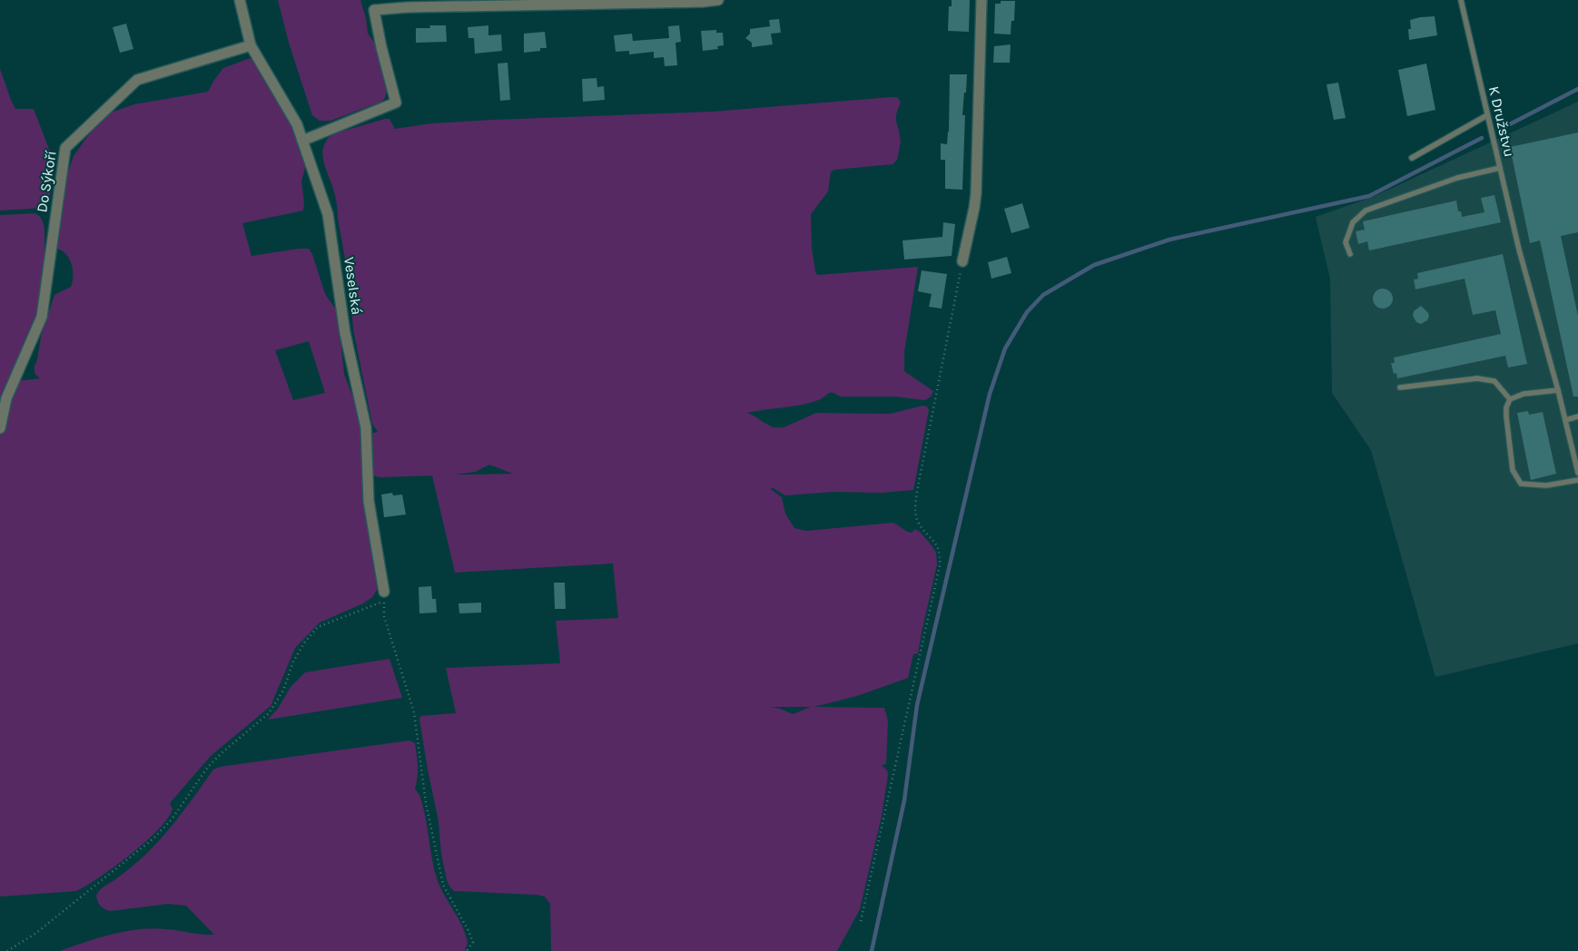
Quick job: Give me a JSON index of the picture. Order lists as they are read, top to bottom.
{
  "streets": {
    "street": ["Do Sýkoří", "Veselská"],
    "lane": ["K Družstvu"]
  },
  "crossings": [
    ["Do Sýkoří", "Veselská"]
  ]
}
